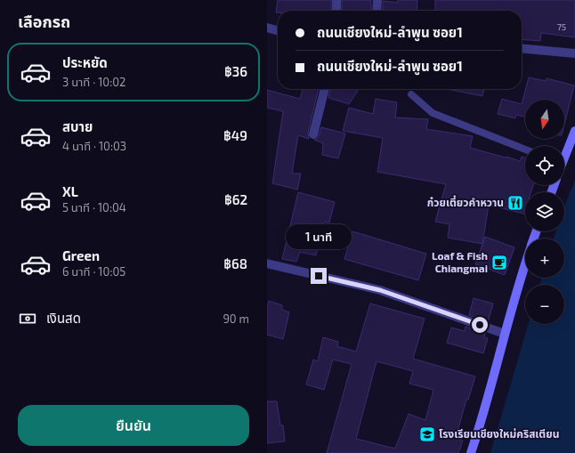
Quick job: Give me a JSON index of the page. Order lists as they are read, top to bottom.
{
  "places": {
    "restaurant": ["ก๋วยเตี๋ยวคำหวาน"],
    "cafe": ["Loaf & Fish Chiangmai"],
    "school or university": ["โรงเรียนเชียงใหม่คริสเตียน"]
  },
  "house_numbers": ["75"],
  "north": "bottom",
  "page": {
    "heading": "เลือกรถ",
    "banner": ["ถนนเชียงใหม่-ลำพูน ซอย1", "ถนนเชียงใหม่-ลำพูน ซอย1"],
    "list": [
      {
        "name": "ประหยัด",
        "note": "3 นาที · 10:02",
        "value": "฿36"
      },
      {
        "name": "สบาย",
        "note": "4 นาที · 10:03",
        "value": "฿49"
      },
      {
        "name": "XL",
        "note": "5 นาที · 10:04",
        "value": "฿62"
      },
      {
        "name": "Green",
        "note": "6 นาที · 10:05",
        "value": "฿68"
      }
    ],
    "map_buttons": ["+", "−"],
    "bubble": "1 นาที",
    "pay": ["เงินสด", "90 m"],
    "buttons": "ยืนยัน"
  }
}
